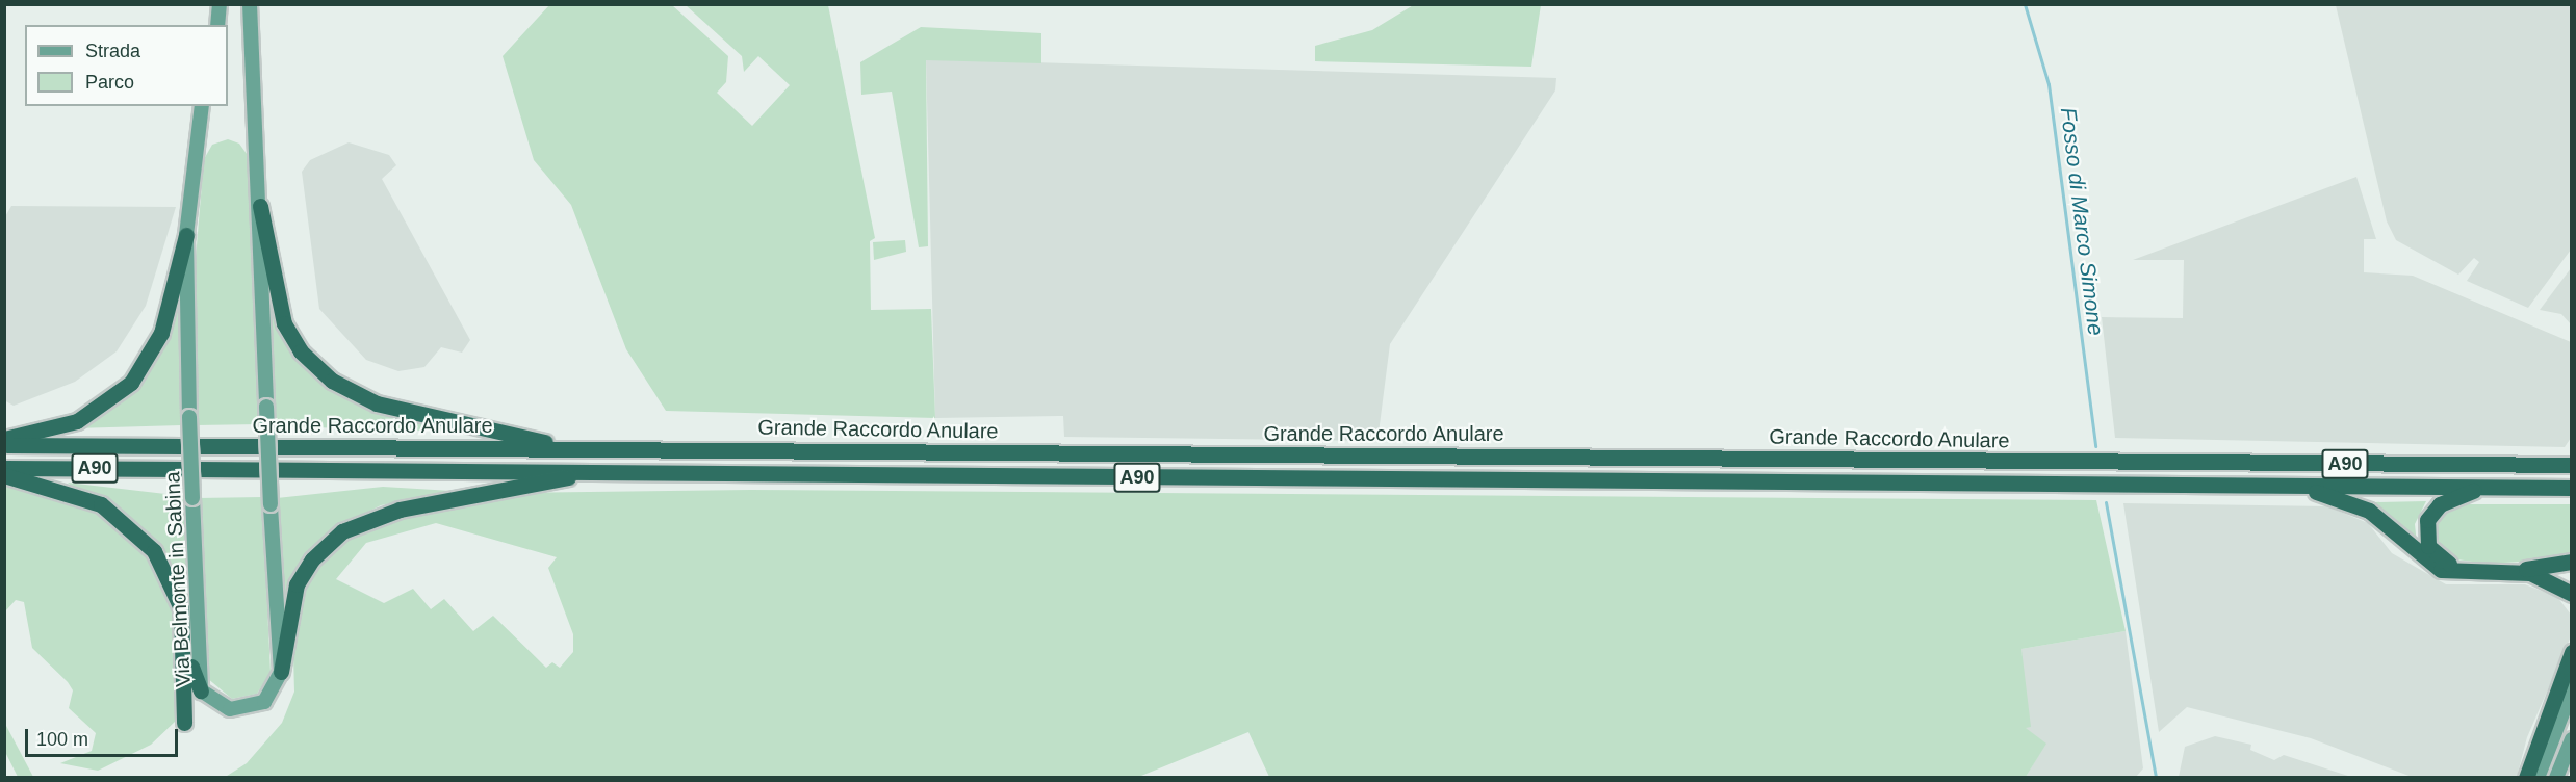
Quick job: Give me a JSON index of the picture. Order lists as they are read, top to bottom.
{
  "streets": {
    "highway": ["Grande Raccordo Anulare", "A90"],
    "main road": ["Via Belmonte in Sabina"]
  },
  "water": ["Fosso di Marco Simone"],
  "legend": ["Strada", "Parco"],
  "scale_bar": "100 m"
}
